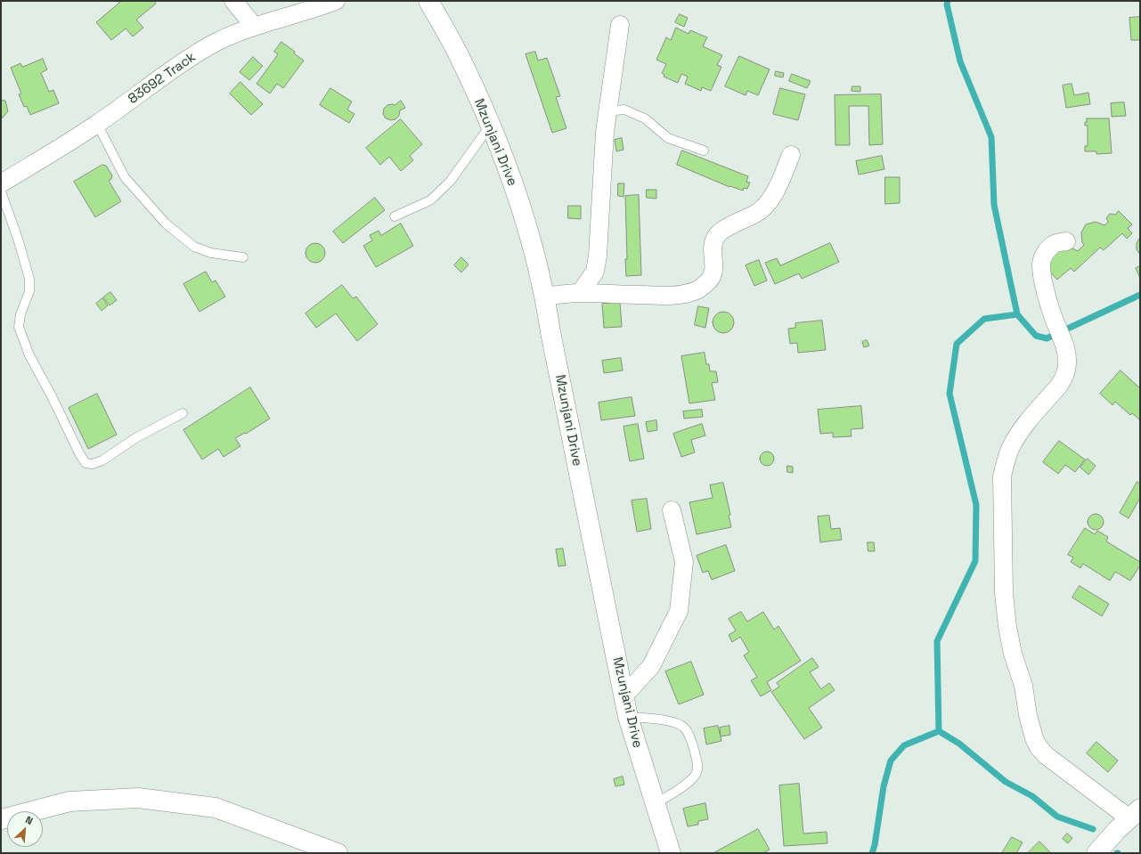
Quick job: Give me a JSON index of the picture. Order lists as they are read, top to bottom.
{
  "streets": {
    "main road": ["Mzunjani Drive"],
    "street": ["83692 Track"]
  },
  "north": "top right"
}
